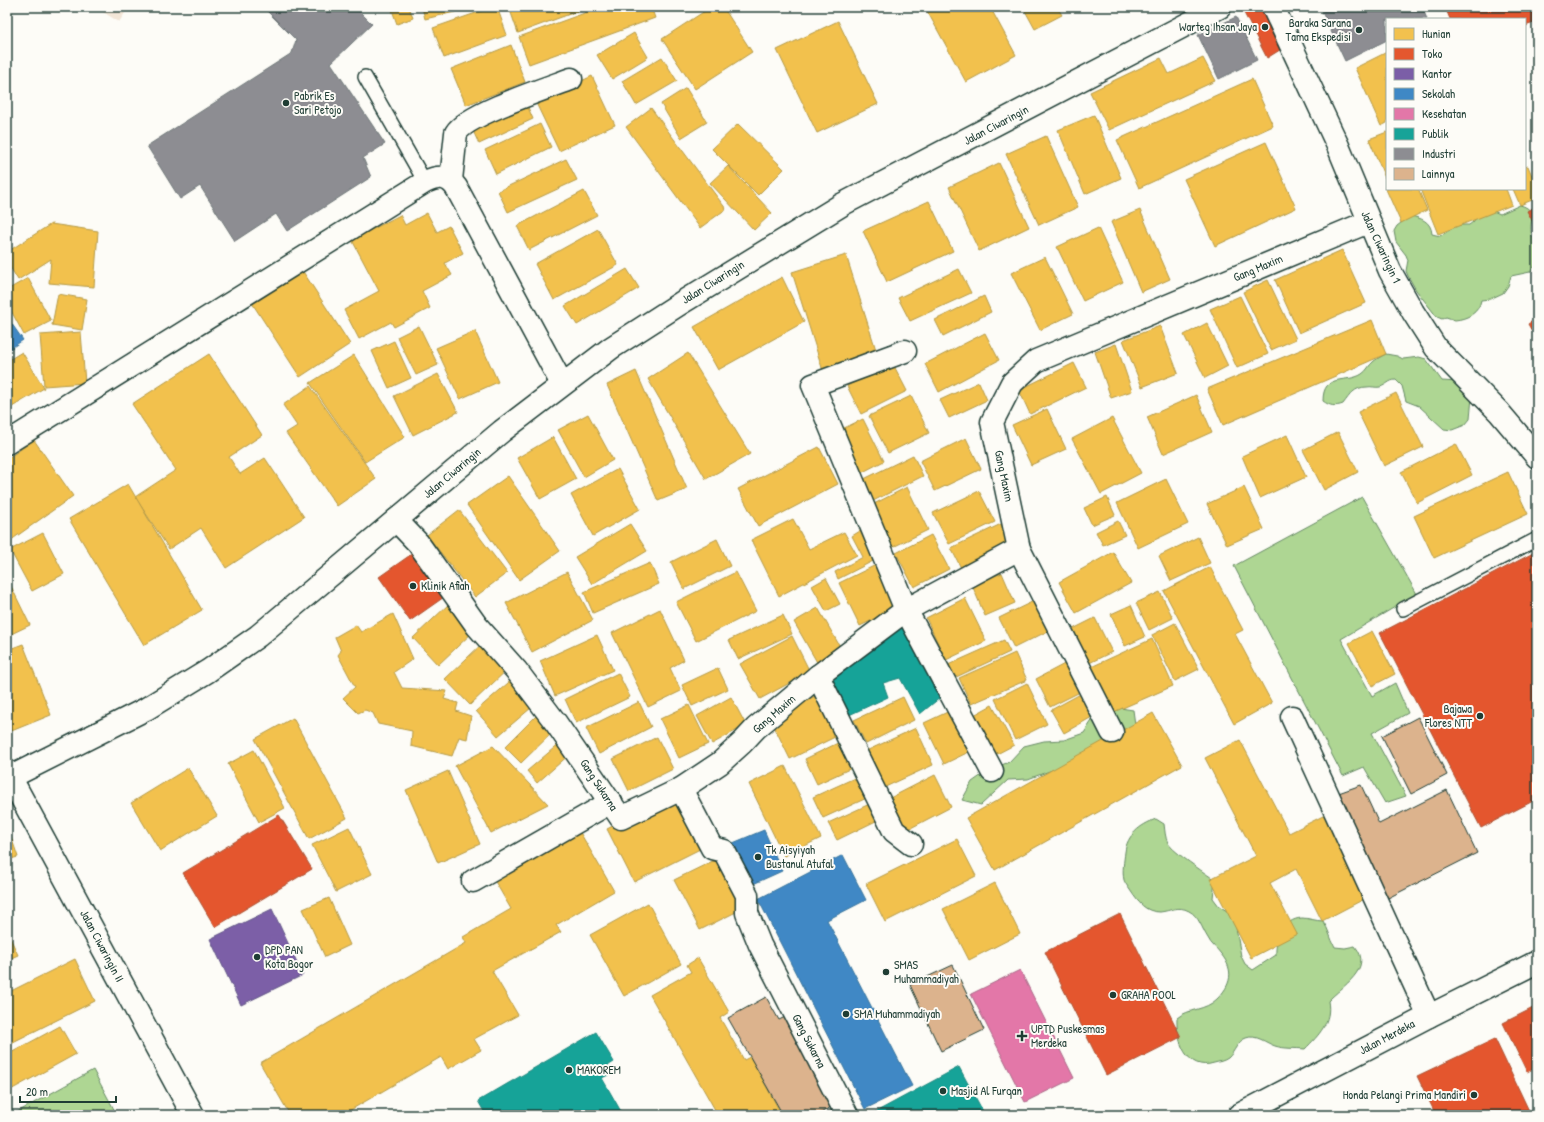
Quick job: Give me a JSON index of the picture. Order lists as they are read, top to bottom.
{
  "streets": {
    "street": [
      "Jalan Ciwaringin",
      "Jalan Ciwaringin 1",
      "Gang Maxim",
      "Gang Sukarna",
      "Jalan Ciwaringin II",
      "Jalan Merdeka"
    ]
  },
  "crossings": [
    ["Jalan Ciwaringin", "Gang Sukarna"],
    ["Jalan Ciwaringin", "Jalan Ciwaringin II"],
    ["Jalan Ciwaringin 1", "Gang Maxim"],
    ["Gang Maxim", "Gang Sukarna"]
  ],
  "places": {
    "other": [
      "Warteg Ihsan Jaya",
      "Baraka Sarana Tama Ekspedisi",
      "Pabrik Es Sari Petojo",
      "Klinik Afiah",
      "Bajawa Flores NTT",
      "Tk Aisyiyah Bustanul Atufal",
      "DPD PAN Kota Bogor",
      "SMAS Muhammadiyah",
      "GRAHA POOL",
      "SMA Muhammadiyah",
      "MAKOREM",
      "Masjid Al Furqan",
      "Honda Pelangi Prima Mandiri"
    ],
    "health": ["UPTD Puskesmas Merdeka"]
  },
  "legend": [
    "Hunian",
    "Toko",
    "Kantor",
    "Sekolah",
    "Kesehatan",
    "Publik",
    "Industri",
    "Lainnya"
  ],
  "scale_bar": "20 m"
}
